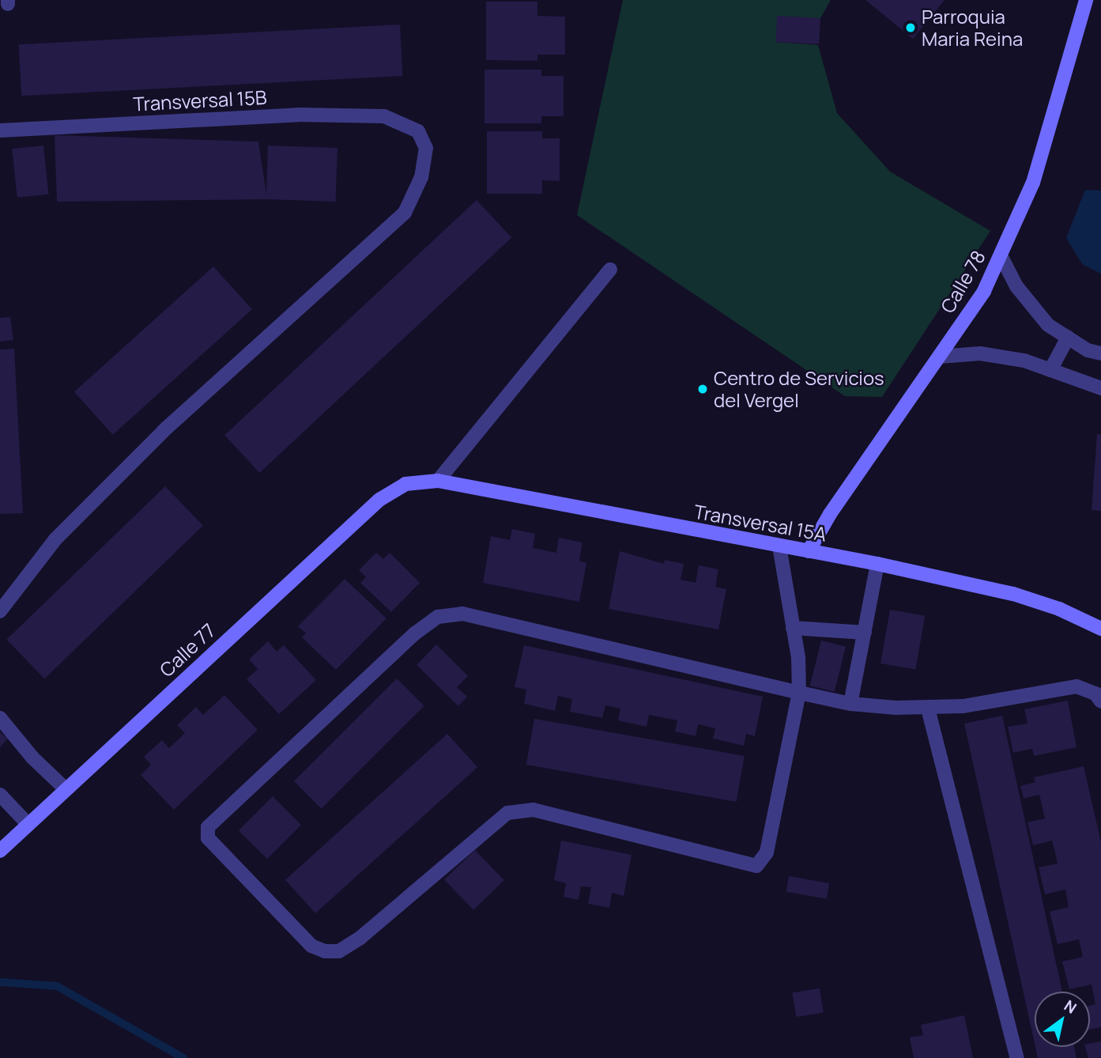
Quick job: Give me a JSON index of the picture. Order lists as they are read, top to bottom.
{
  "streets": {
    "street": [
      "Transversal 15B",
      "Calle 78",
      "Transversal 15A",
      "Calle 77"
    ]
  },
  "crossings": [
    ["Calle 78", "Transversal 15A"],
    ["Transversal 15A", "Calle 77"]
  ],
  "places": ["Parroquia Maria Reina", "Centro de Servicios del Vergel"],
  "north": "top right"
}
